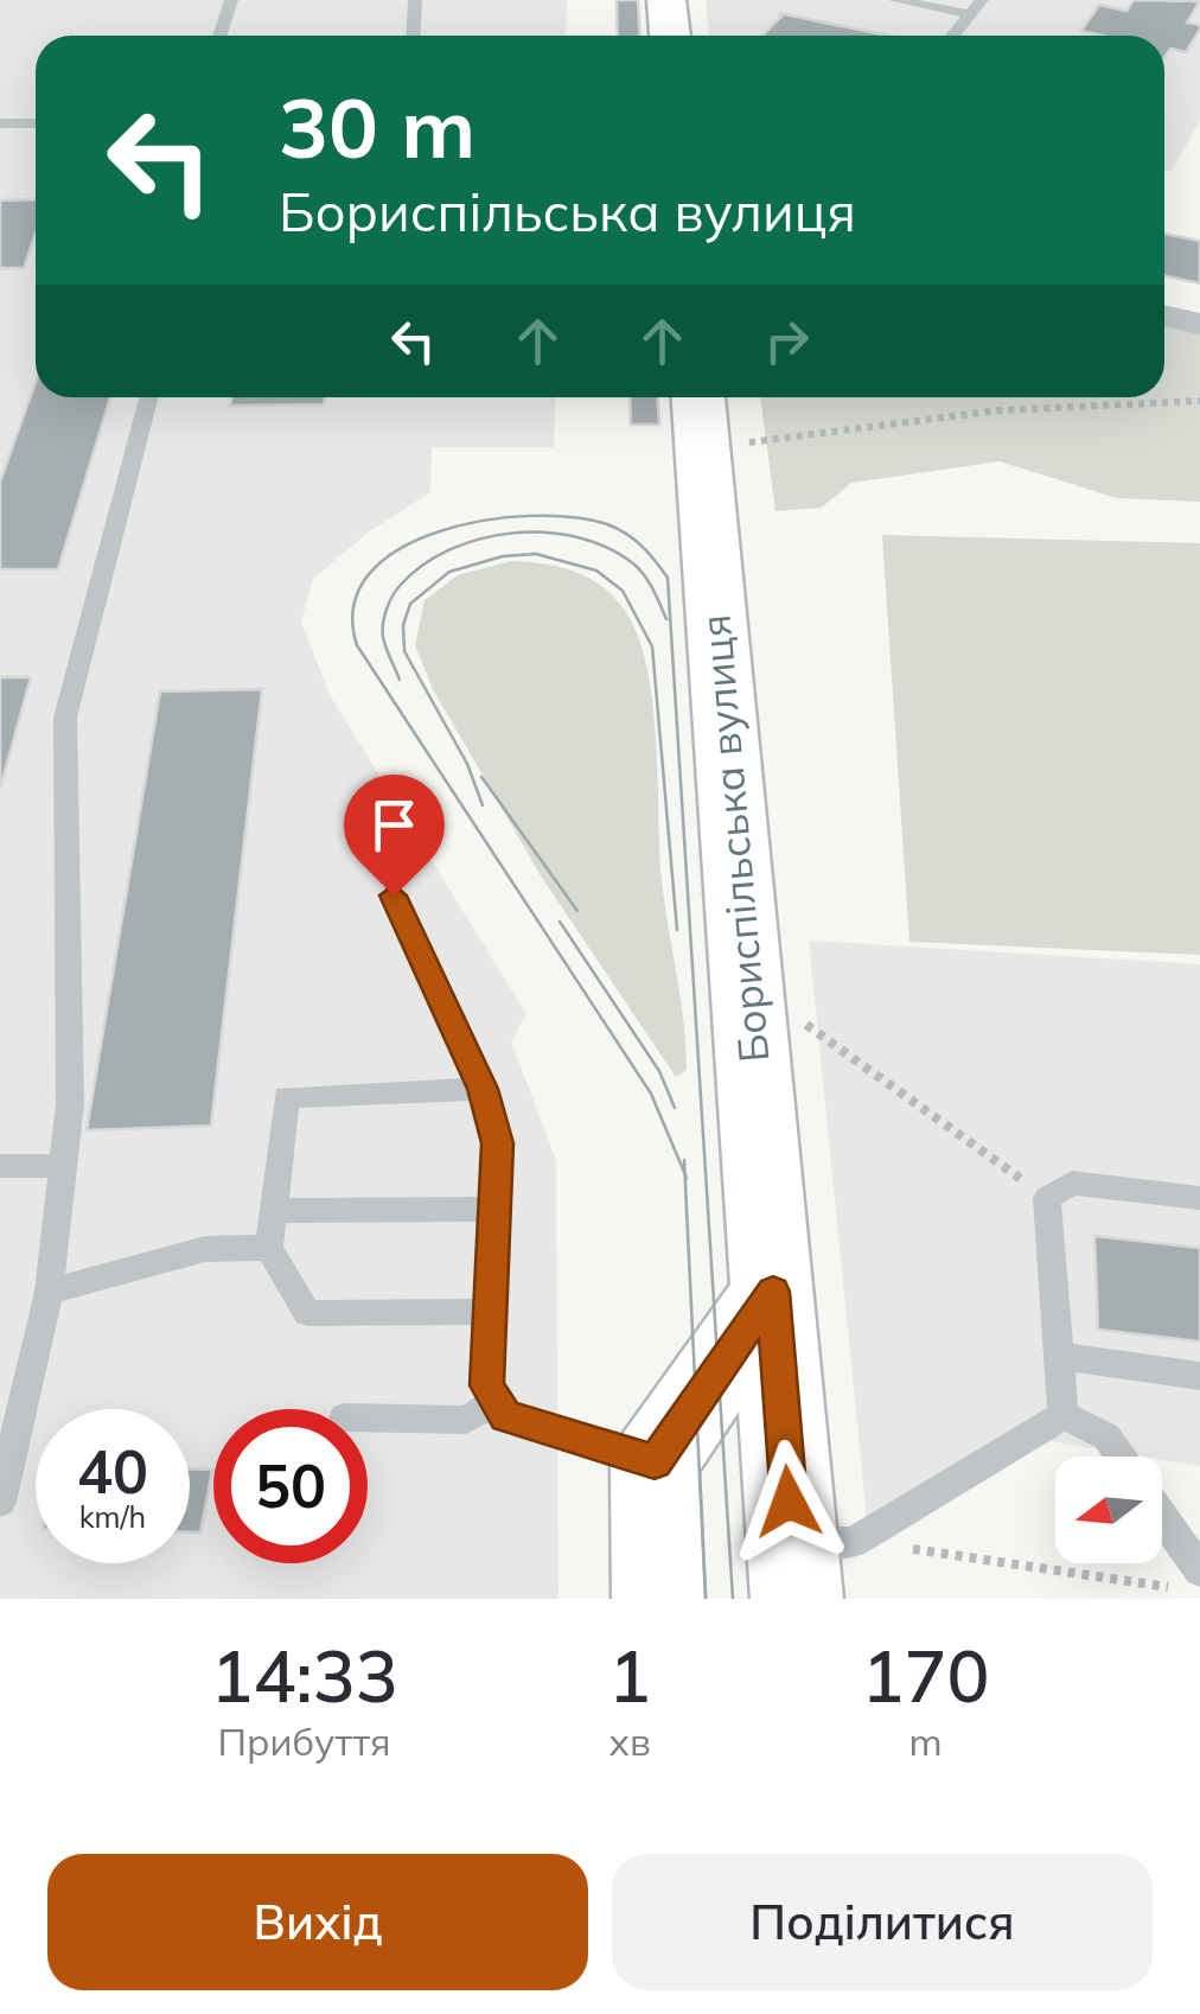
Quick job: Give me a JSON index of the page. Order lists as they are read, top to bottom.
{
  "streets": {
    "main road": ["Бориспільська вулиця"]
  },
  "north": "left",
  "page": {
    "turn": ["30 m", "Бориспільська вулиця"],
    "speed": "40 km/h",
    "limit": "50",
    "eta": [
      "14:33",
      "Прибуття",
      "1",
      "хв",
      "170",
      "m"
    ],
    "buttons": ["Вихід", "Поділитися"]
  }
}
